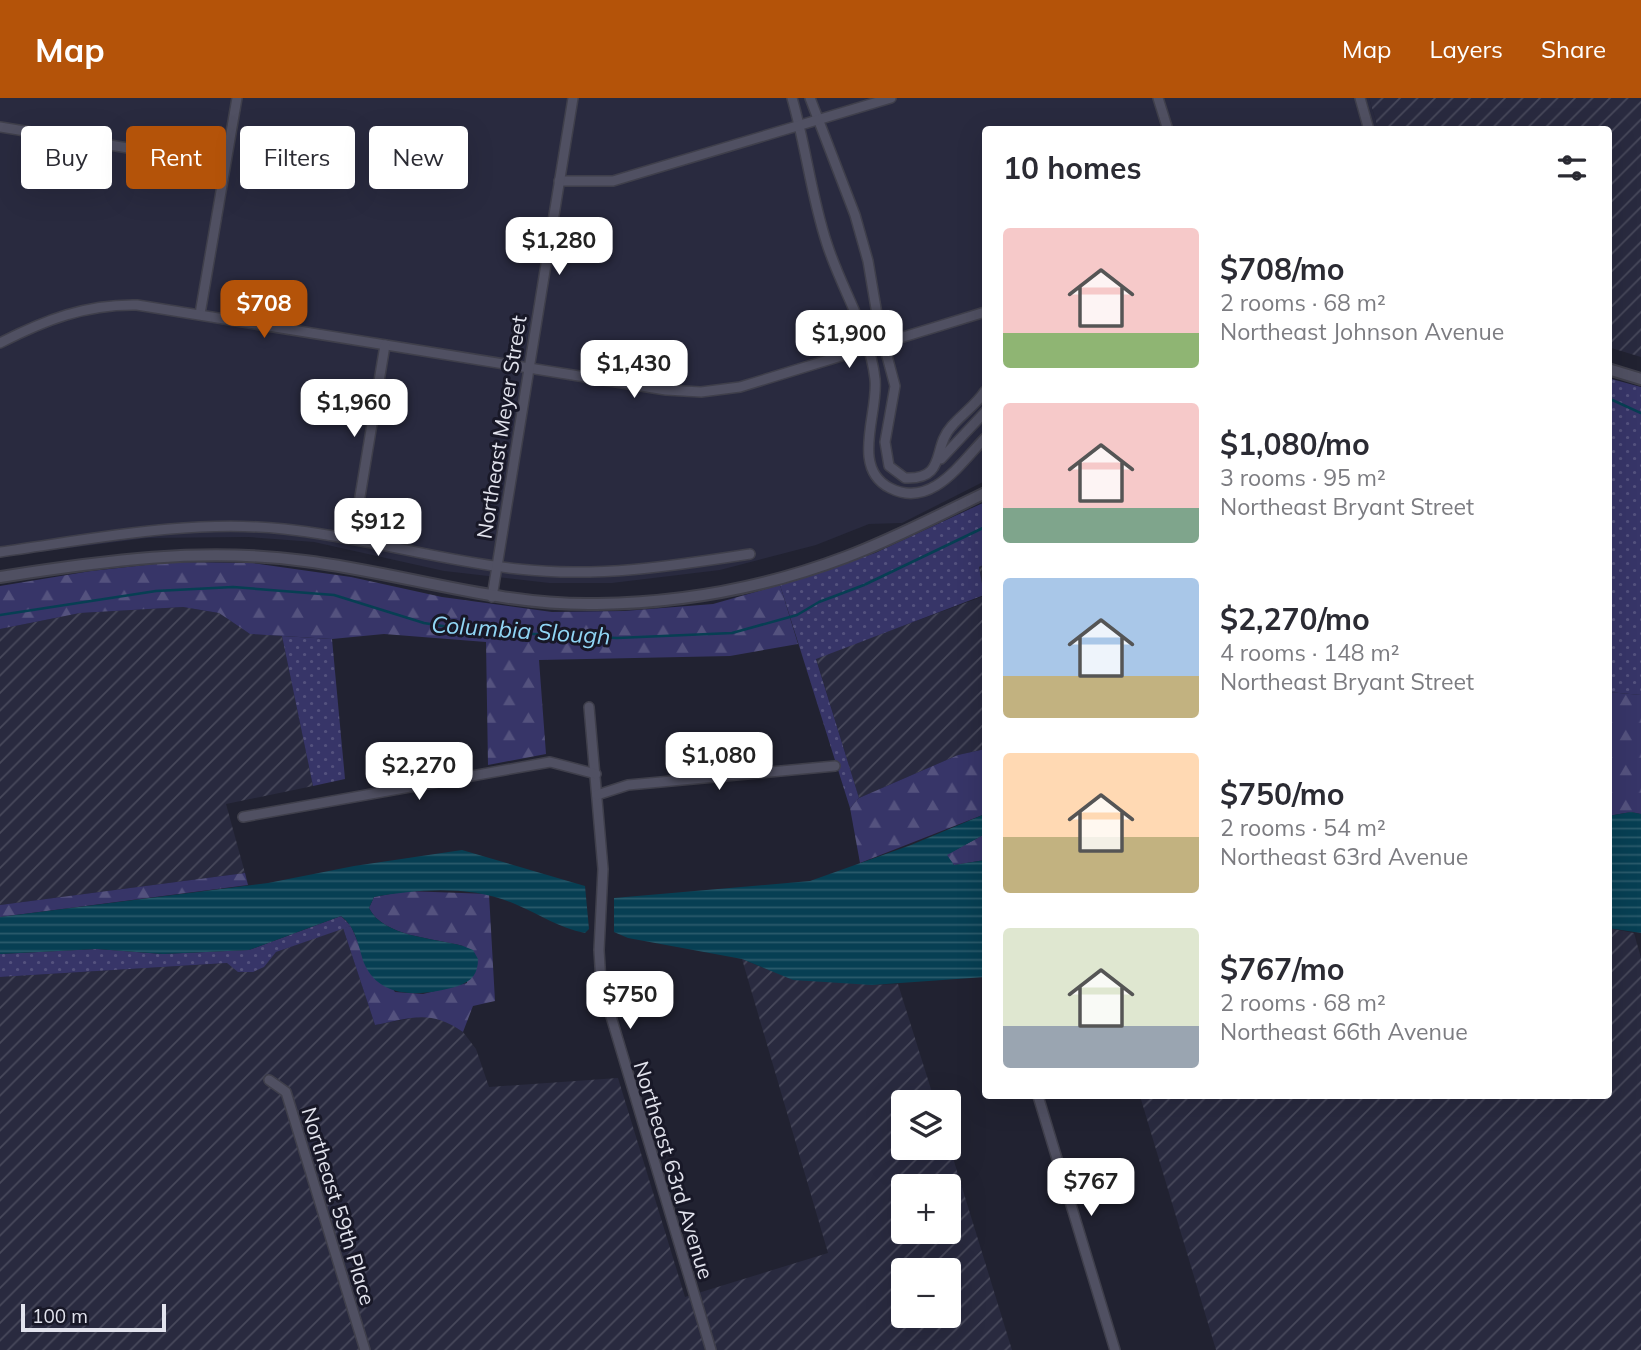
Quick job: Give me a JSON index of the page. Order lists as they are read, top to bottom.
{
  "streets": {
    "street": ["Northeast Meyer Street", "Northeast 63rd Avenue", "Northeast 59th Place"]
  },
  "water": ["Columbia Slough"],
  "scale_bar": "100 m",
  "page": {
    "header": "Map",
    "nav": ["Map", "Layers", "Share"],
    "chip": [
      "Buy",
      "Rent",
      "Filters",
      "New"
    ],
    "heading": "10 homes",
    "list": [
      {
        "name": "$708/mo",
        "note": "2 rooms · 68 m² · Northeast Johnson Avenue"
      },
      {
        "name": "$1,080/mo",
        "note": "3 rooms · 95 m² · Northeast Bryant Street"
      },
      {
        "name": "$2,270/mo",
        "note": "4 rooms · 148 m² · Northeast Bryant Street"
      },
      {
        "name": "$750/mo",
        "note": "2 rooms · 54 m² · Northeast 63rd Avenue"
      },
      {
        "name": "$767/mo",
        "note": "2 rooms · 68 m² · Northeast 66th Avenue"
      }
    ],
    "price": [
      "$1,280",
      "$708",
      "$1,900",
      "$1,430",
      "$1,960",
      "$912",
      "$1,080",
      "$2,270",
      "$750",
      "$767"
    ],
    "map_buttons": ["+", "−"],
    "scale": "100 m"
  }
}
